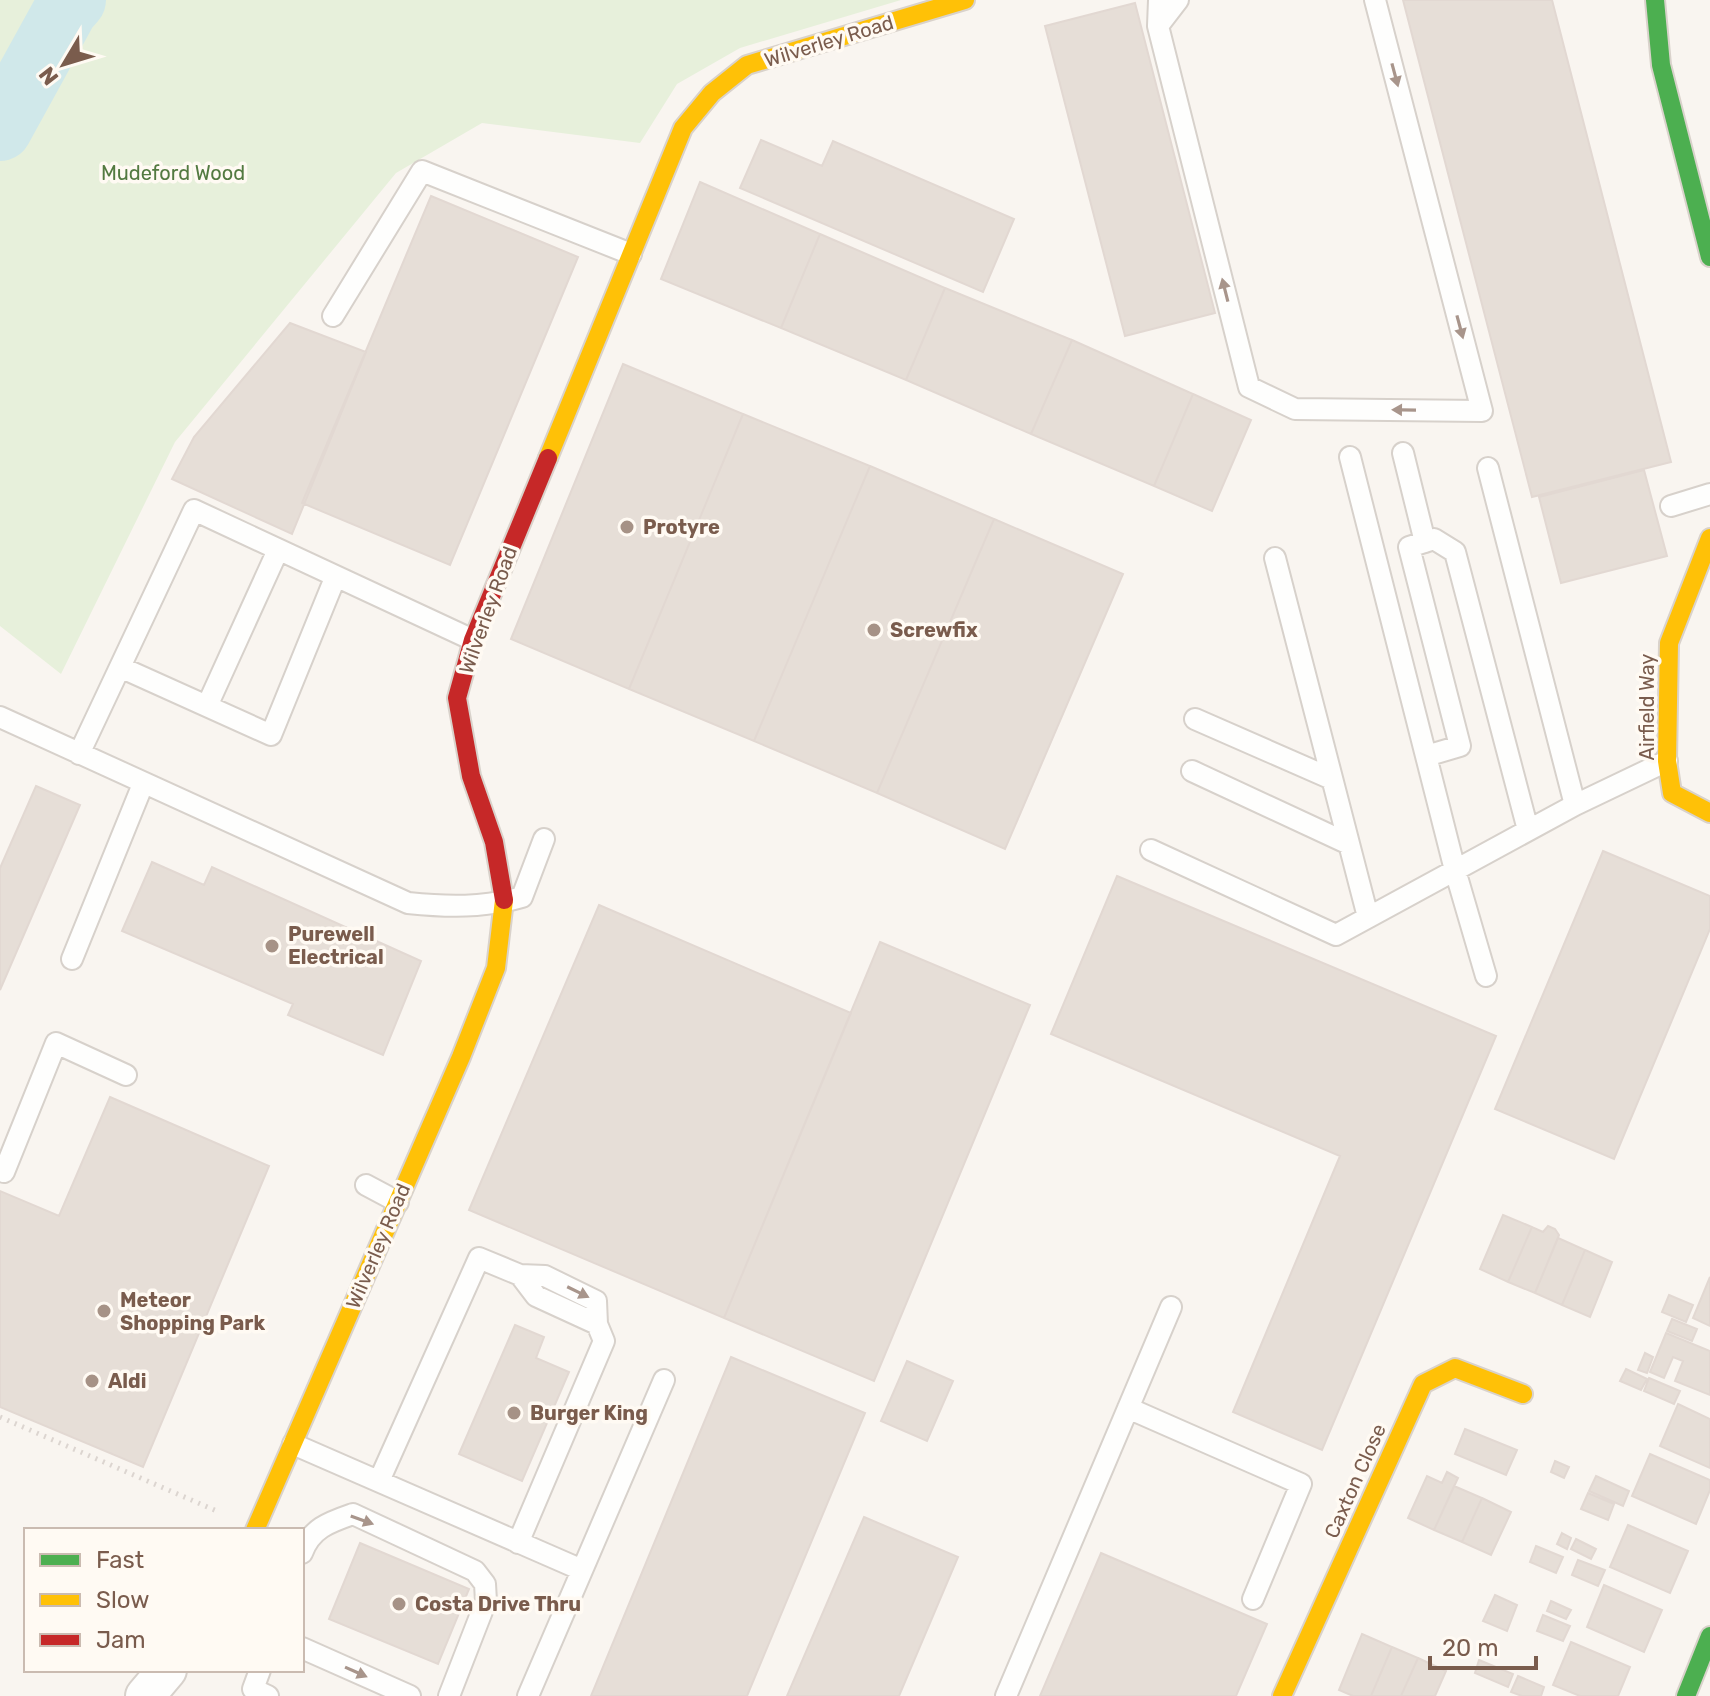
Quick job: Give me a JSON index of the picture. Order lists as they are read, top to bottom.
{
  "streets": {
    "street": ["Wilverley Road", "Airfield Way", "Caxton Close"]
  },
  "parks": ["Mudeford Wood"],
  "places": [
    "Protyre",
    "Screwfix",
    "Purewell Electrical",
    "Meteor Shopping Park",
    "Aldi",
    "Burger King",
    "Costa Drive Thru"
  ],
  "legend": ["Fast", "Slow", "Jam"],
  "scale_bar": "20 m",
  "north": "bottom left"
}
